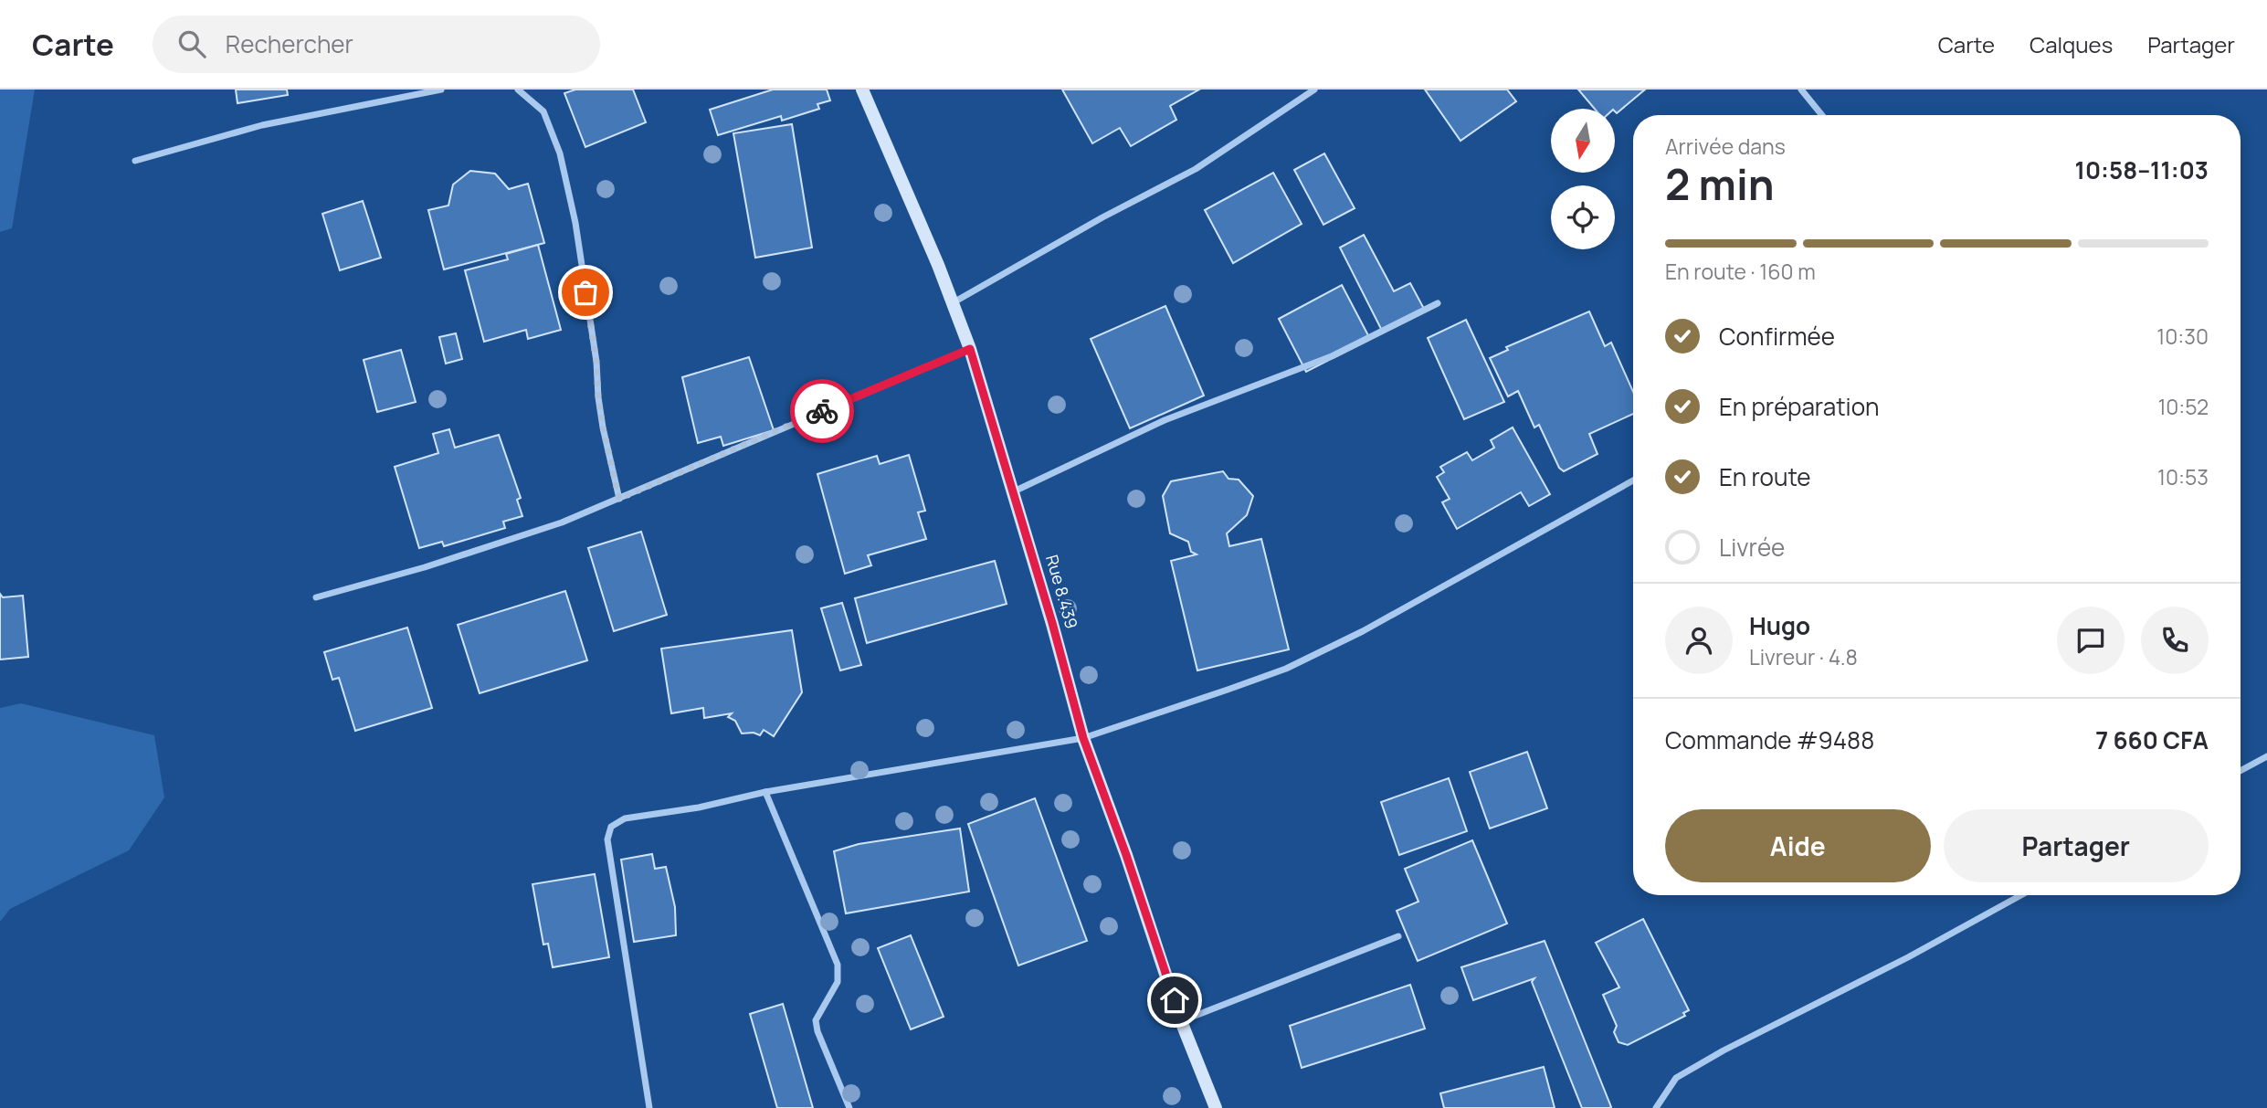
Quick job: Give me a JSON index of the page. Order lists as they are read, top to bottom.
{
  "streets": {
    "street": ["Rue 8.439"]
  },
  "north": "bottom",
  "page": {
    "header": "Carte",
    "search": "Rechercher",
    "nav": ["Carte", "Calques", "Partager"],
    "heading": ["2 min", "Arrivée dans", "10:58–11:03"],
    "panel": [
      "Hugo",
      "Livreur · 4.8",
      "Commande #9488",
      "7 660 CFA"
    ],
    "bar": "En route · 160 m",
    "list": [
      ["Confirmée", "10:30"],
      ["En préparation", "10:52"],
      ["En route", "10:53"],
      "Livrée"
    ],
    "buttons": ["Aide", "Partager"]
  }
}
